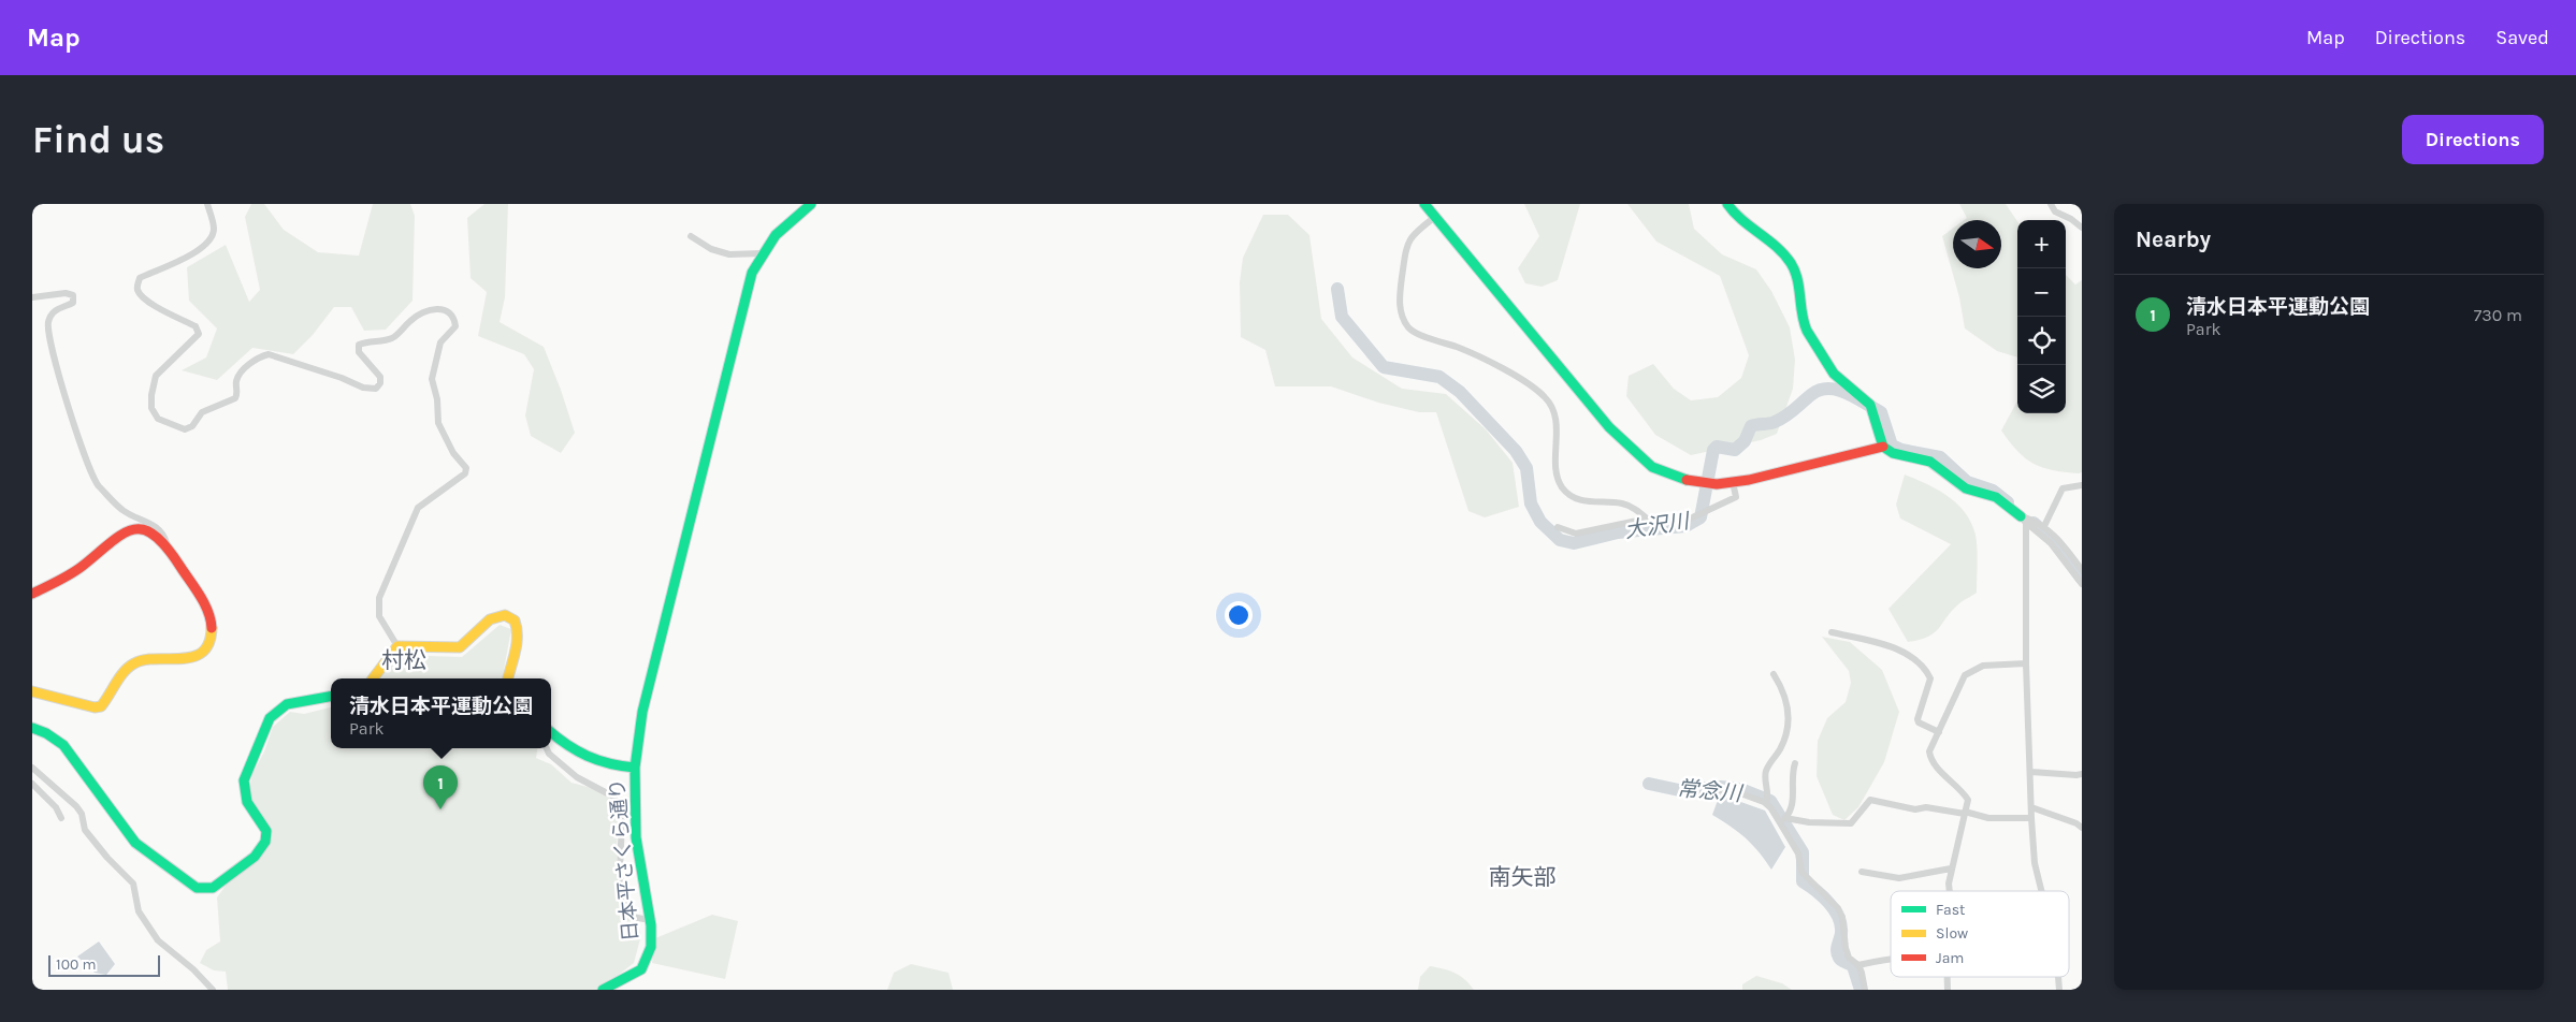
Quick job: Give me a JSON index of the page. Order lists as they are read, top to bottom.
{
  "streets": {
    "street": ["日本平さくら通り"]
  },
  "districts": ["村松", "南矢部"],
  "water": ["大沢川", "常念川"],
  "legend": ["Fast", "Slow", "Jam"],
  "scale_bar": "100 m",
  "north": "right",
  "page": {
    "header": "Map",
    "nav": ["Map", "Directions", "Saved"],
    "buttons": "Directions",
    "title": "Find us",
    "heading": "Nearby",
    "map_buttons": ["+", "−"],
    "list": [
      {
        "mark": "1",
        "name": "清水日本平運動公園",
        "note": "Park",
        "value": "730 m"
      }
    ],
    "popup": ["清水日本平運動公園", "Park"],
    "pins": "1",
    "scale": "100 m"
  }
}
